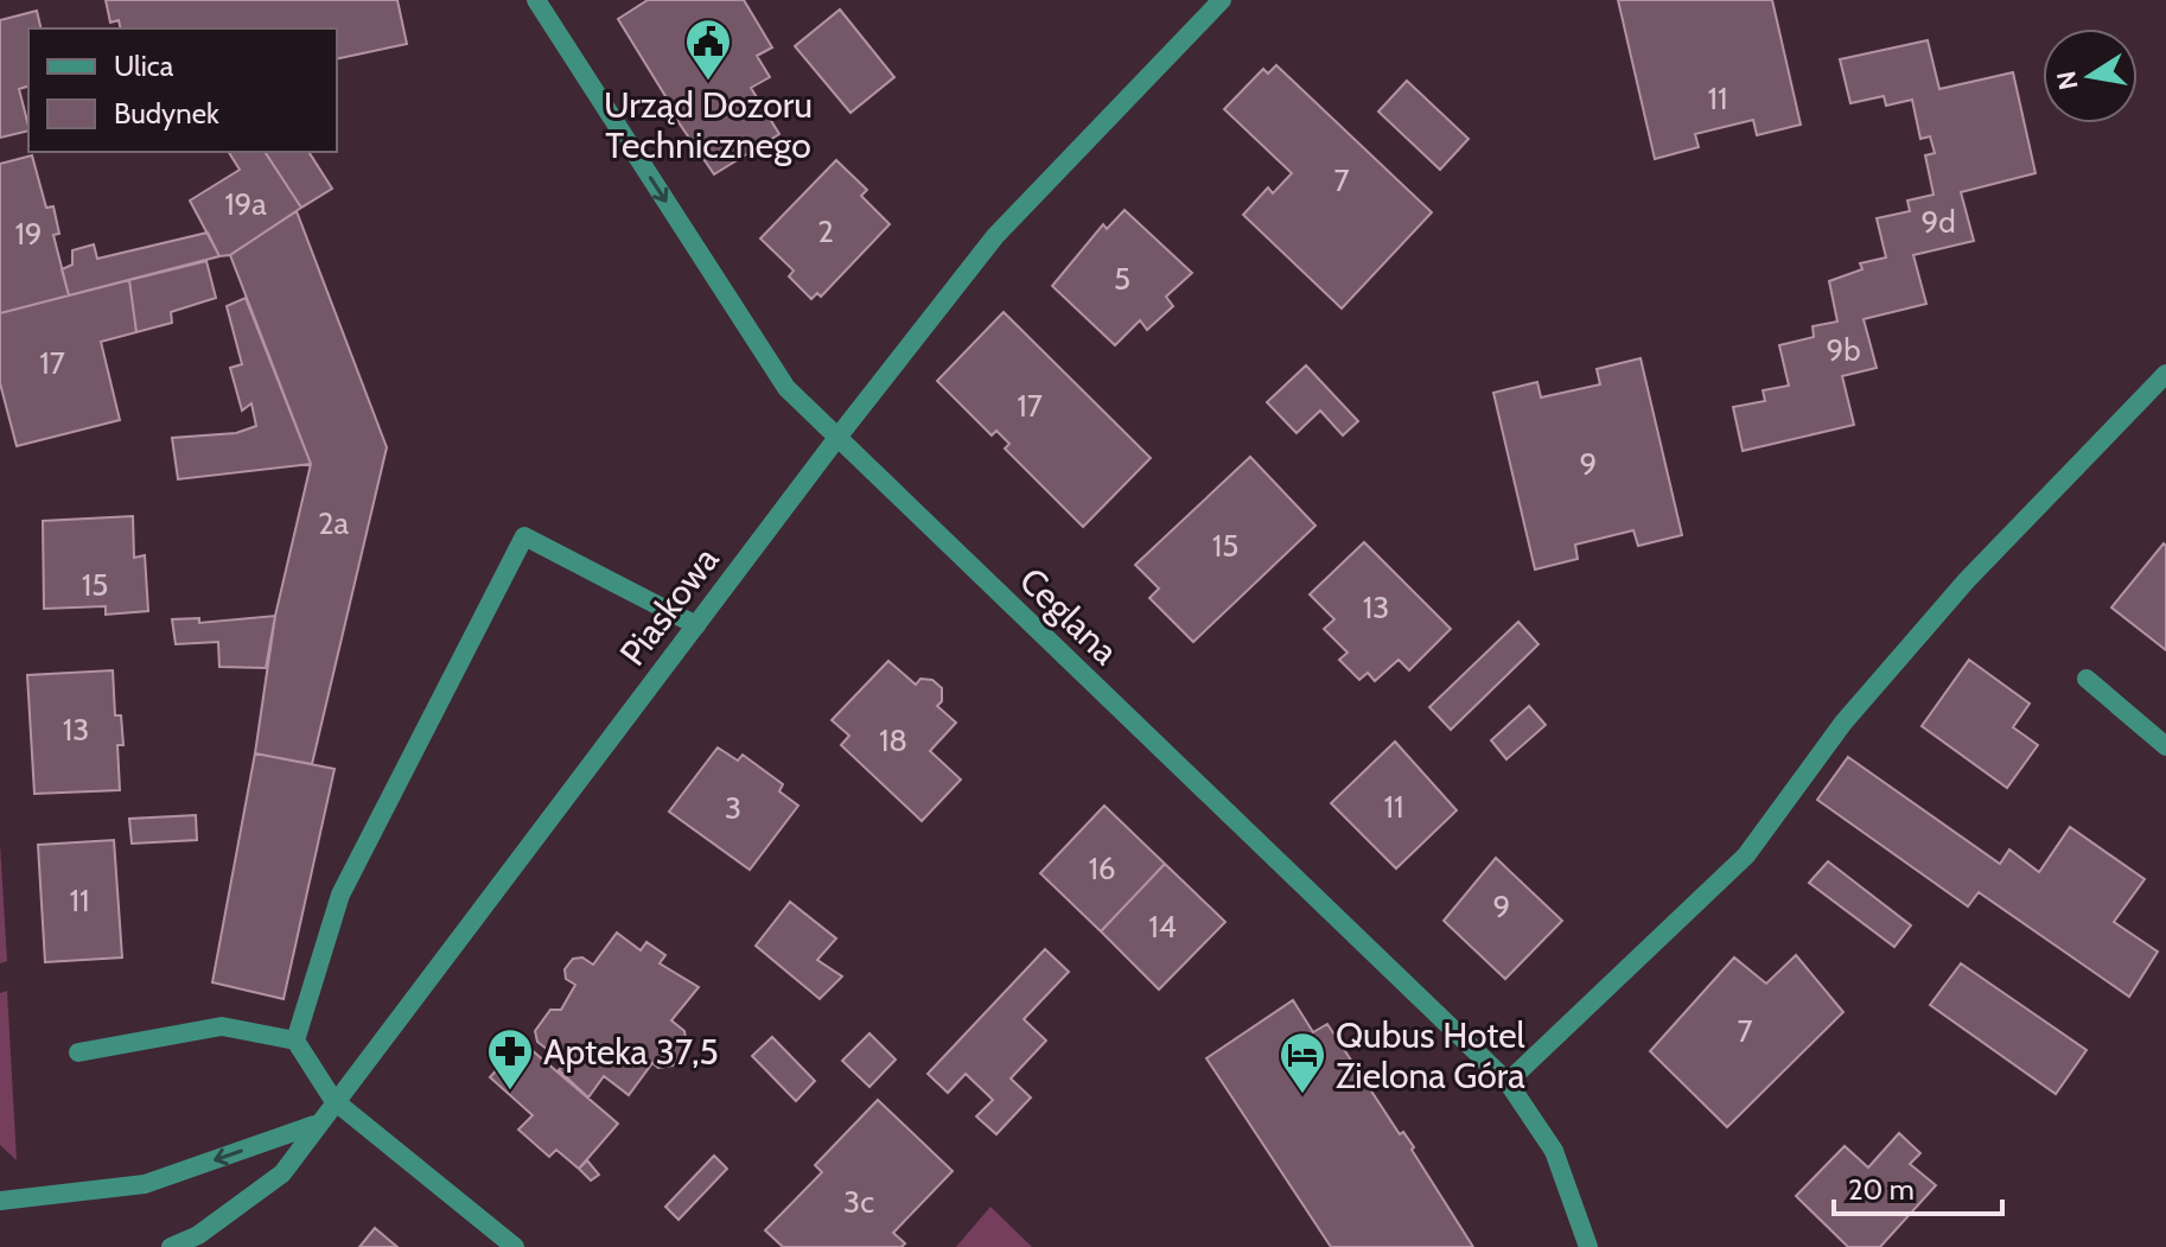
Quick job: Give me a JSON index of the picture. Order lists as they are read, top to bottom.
{
  "streets": {
    "street": ["Piaskowa", "Ceglana"]
  },
  "crossings": [
    ["Piaskowa", "Ceglana"]
  ],
  "places": {
    "public building": ["Urząd Dozoru Technicznego"],
    "pharmacy": ["Apteka 37,5"],
    "hotel": ["Qubus Hotel Zielona Góra"]
  },
  "house_numbers": [
    "11",
    "7",
    "19a",
    "9d",
    "2",
    "19",
    "5",
    "9b",
    "17",
    "17",
    "9",
    "2a",
    "15",
    "15",
    "13",
    "13",
    "18",
    "11",
    "3",
    "16",
    "11",
    "9",
    "14",
    "7",
    "3c"
  ],
  "legend": ["Ulica", "Budynek"],
  "scale_bar": "20 m",
  "north": "left"
}
